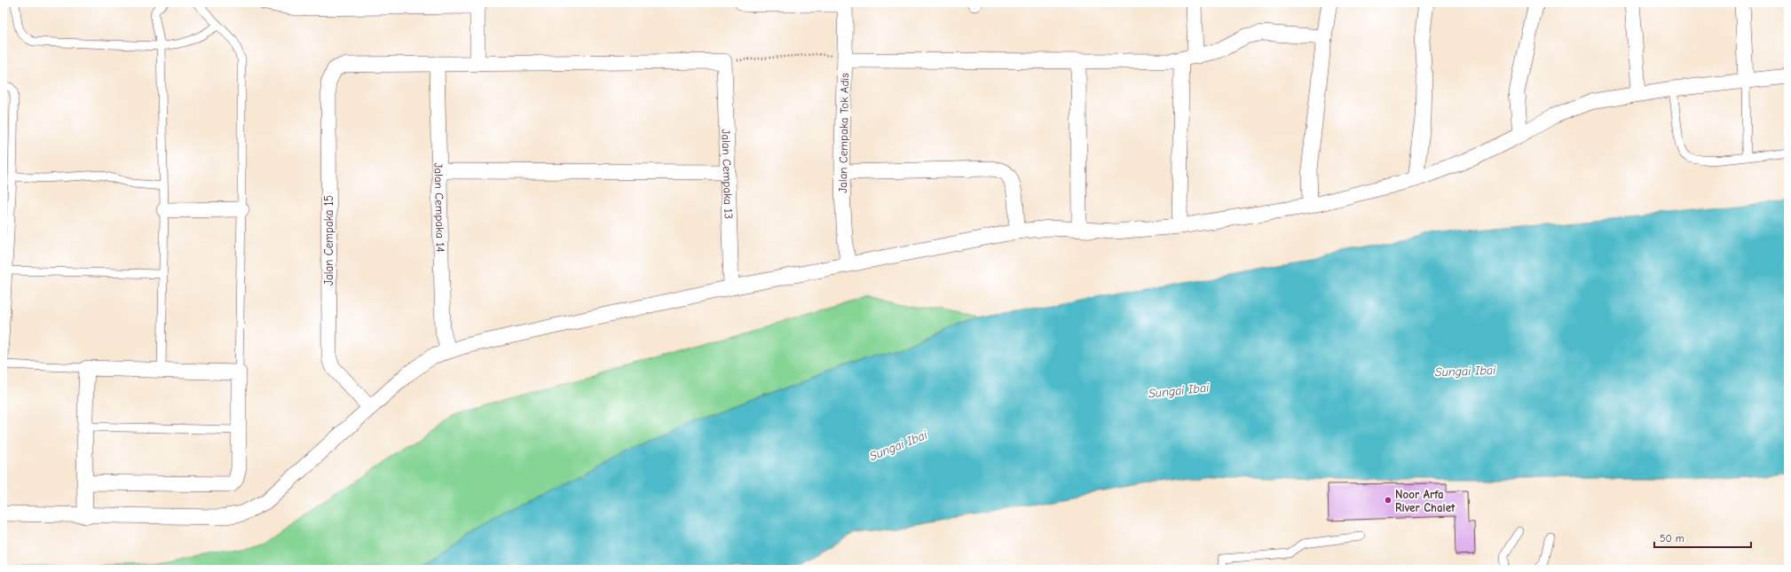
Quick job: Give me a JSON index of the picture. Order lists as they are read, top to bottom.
{
  "streets": {
    "street": [
      "Jalan Cempaka Tok Adis",
      "Jalan Cempaka 13",
      "Jalan Cempaka 14",
      "Jalan Cempaka 15"
    ]
  },
  "crossings": [
    ["Jalan Cempaka 14", "Jalan Cempaka 15"]
  ],
  "water": ["Sungai Ibai"],
  "places": ["Noor Arfa River Chalet"],
  "scale_bar": "50 m"
}
